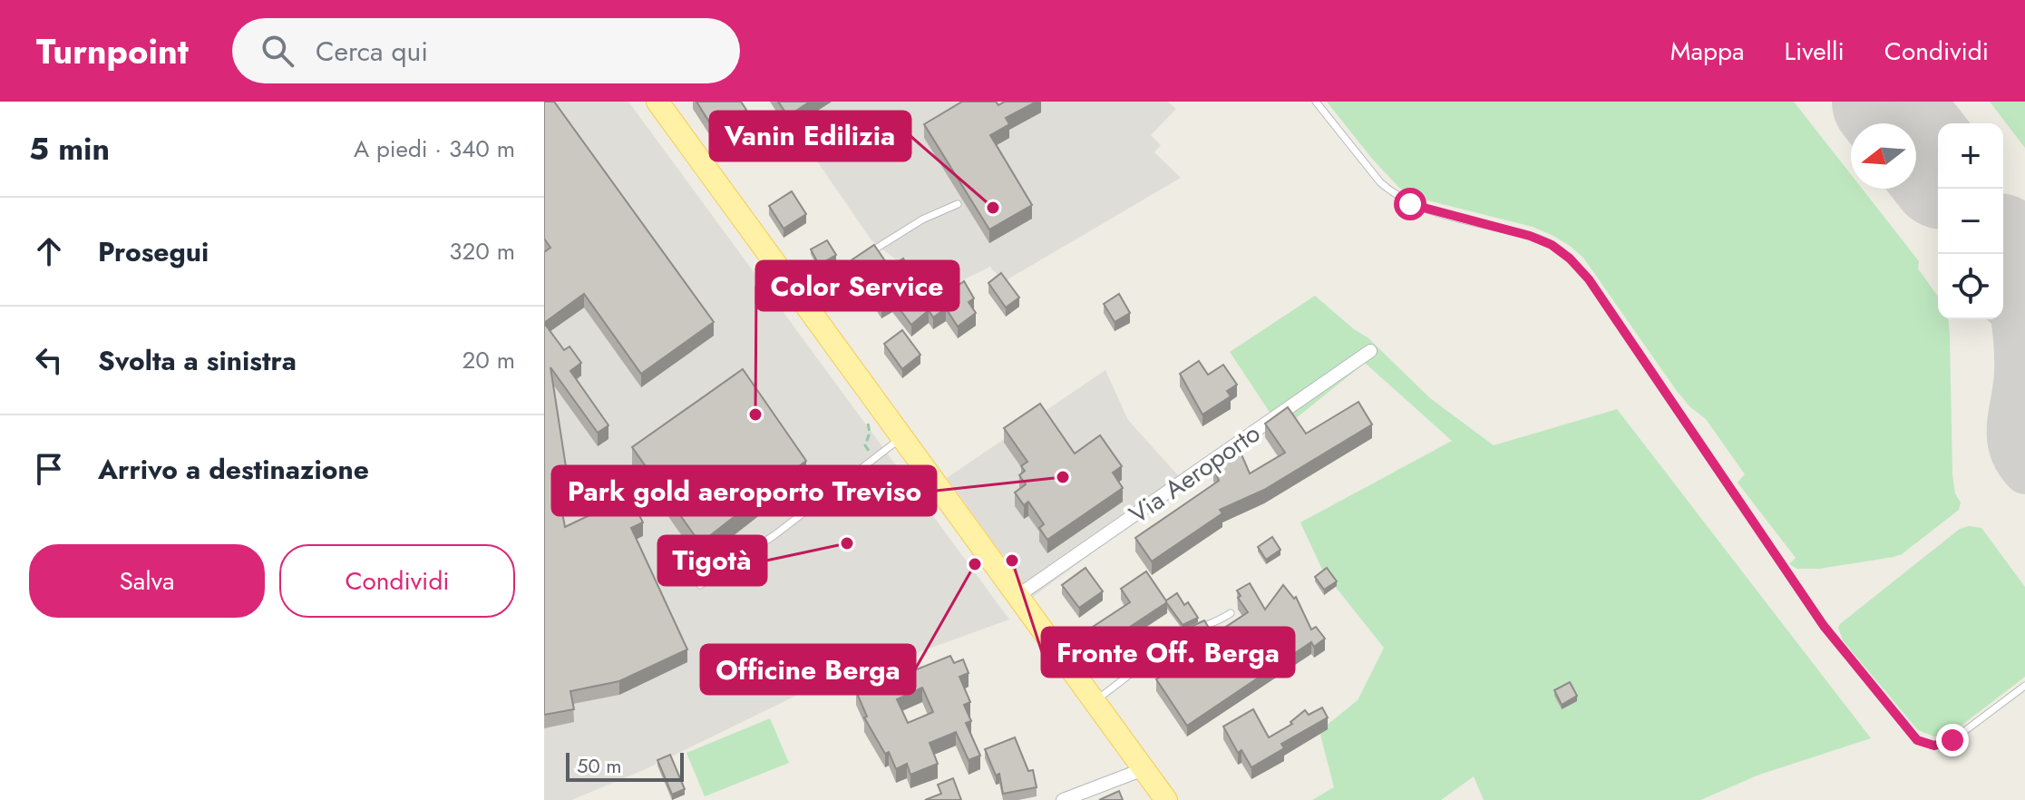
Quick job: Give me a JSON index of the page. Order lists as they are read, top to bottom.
{
  "streets": {
    "street": ["Via Aeroporto"]
  },
  "places": [
    "Vanin Edilizia",
    "Color Service",
    "Park gold aeroporto Treviso",
    "Tigotà",
    "Fronte Off. Berga",
    "Officine Berga"
  ],
  "scale_bar": "50 m",
  "north": "left",
  "page": {
    "header": "Turnpoint",
    "search": "Cerca qui",
    "nav": ["Mappa", "Livelli", "Condividi"],
    "heading": ["5 min", "A piedi · 340 m"],
    "map_buttons": ["+", "−"],
    "list": [
      ["Prosegui", "320 m"],
      ["Svolta a sinistra", "20 m"],
      "Arrivo a destinazione"
    ],
    "buttons": ["Salva", "Condividi"],
    "scale": "50 m"
  }
}
